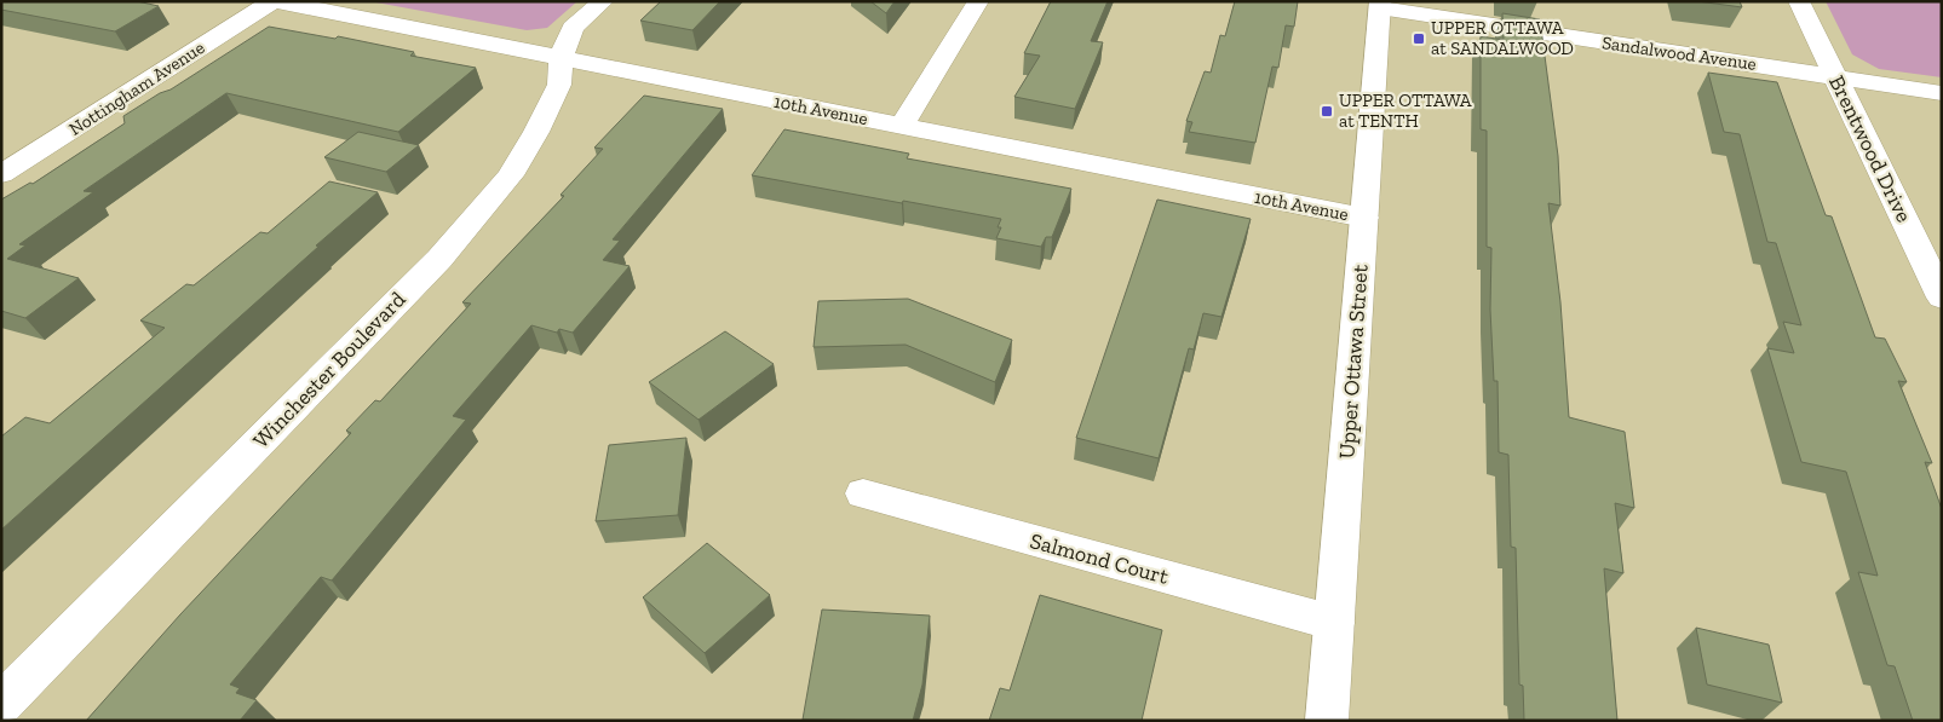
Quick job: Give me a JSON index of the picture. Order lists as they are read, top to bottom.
{
  "streets": {
    "street": [
      "Sandalwood Avenue",
      "Nottingham Avenue",
      "10th Avenue",
      "Brentwood Drive",
      "Upper Ottawa Street",
      "Winchester Boulevard",
      "Salmond Court"
    ]
  },
  "crossings": [
    ["Sandalwood Avenue", "Brentwood Drive"],
    ["Sandalwood Avenue", "Upper Ottawa Street"],
    ["Nottingham Avenue", "10th Avenue"],
    ["10th Avenue", "Upper Ottawa Street"],
    ["10th Avenue", "Winchester Boulevard"],
    ["Upper Ottawa Street", "Salmond Court"]
  ],
  "places": {
    "transit": ["UPPER OTTAWA at SANDALWOOD", "UPPER OTTAWA at TENTH"]
  }
}
